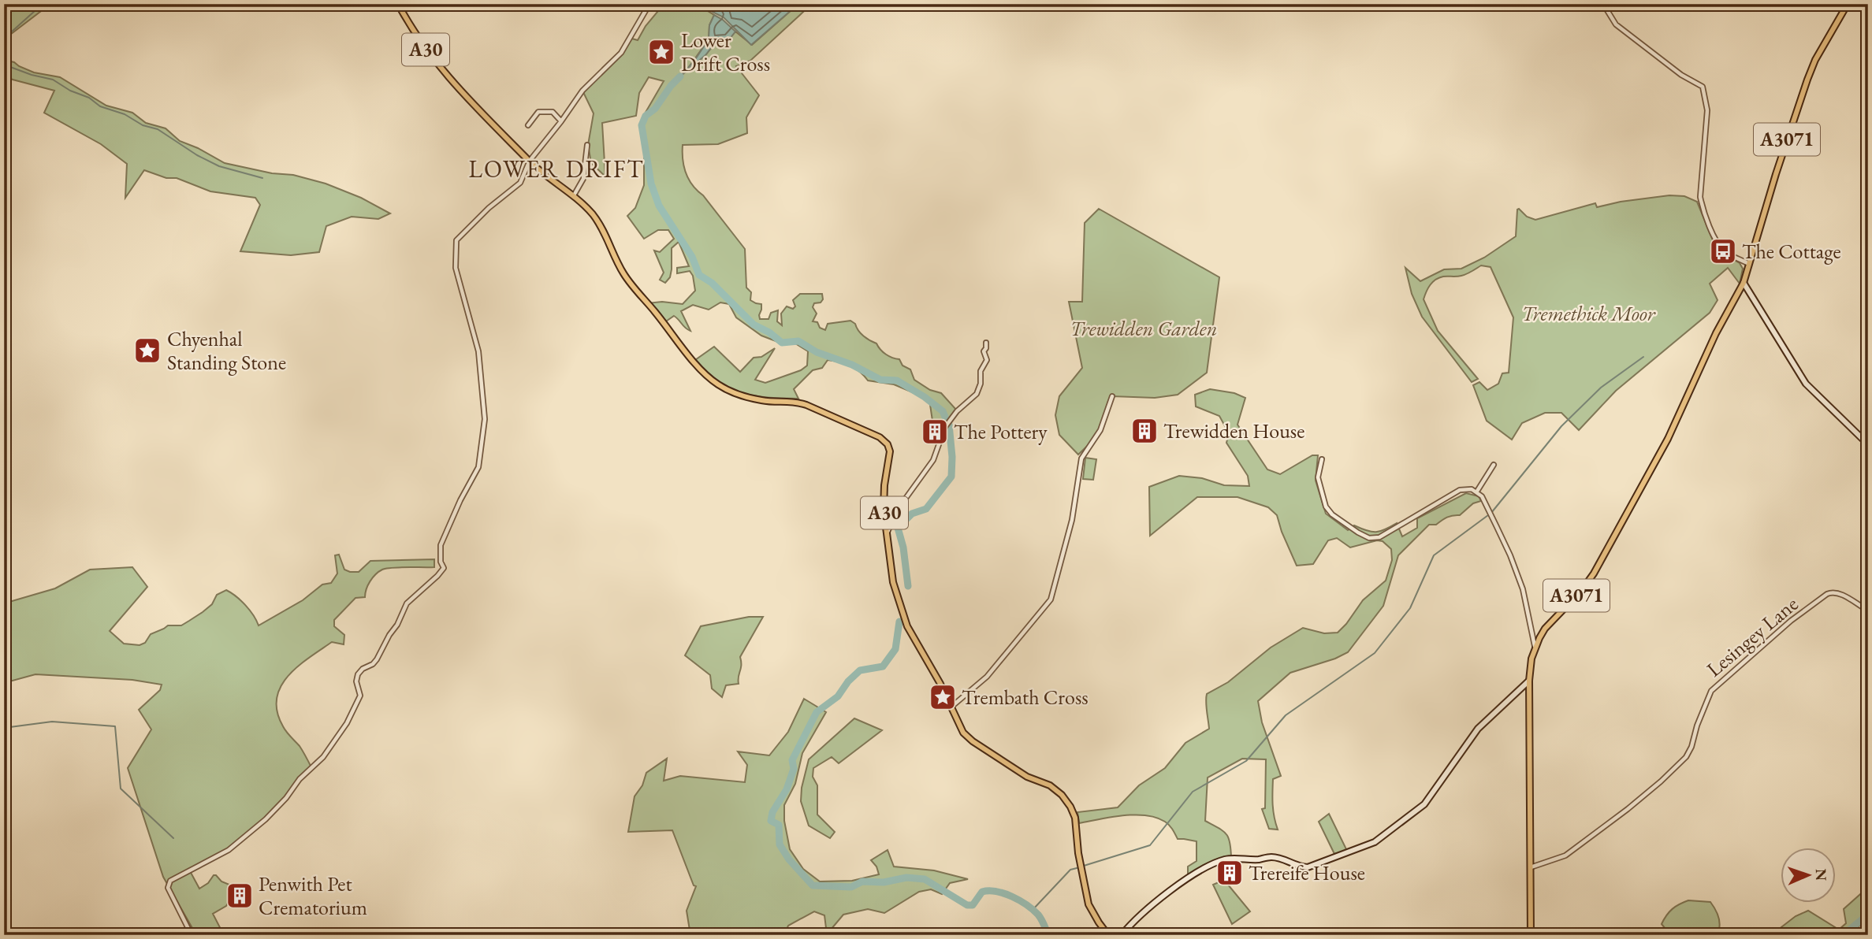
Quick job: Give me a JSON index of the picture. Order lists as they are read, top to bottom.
{
  "streets": {
    "main road": ["A30", "A3071"],
    "street": ["Lesingey Lane"]
  },
  "crossings": [
    ["A3071", "Lesingey Lane"]
  ],
  "districts": ["LOWER DRIFT"],
  "parks": ["Tremethick Moor", "Trewidden Garden"],
  "places": {
    "place": ["Lower Drift Cross", "Chyenhal Standing Stone", "Trembath Cross"],
    "bus stop": ["The Cottage"],
    "building": [
      "Trewidden House",
      "The Pottery",
      "Trereife House",
      "Penwith Pet Crematorium"
    ]
  },
  "north": "right"
}
